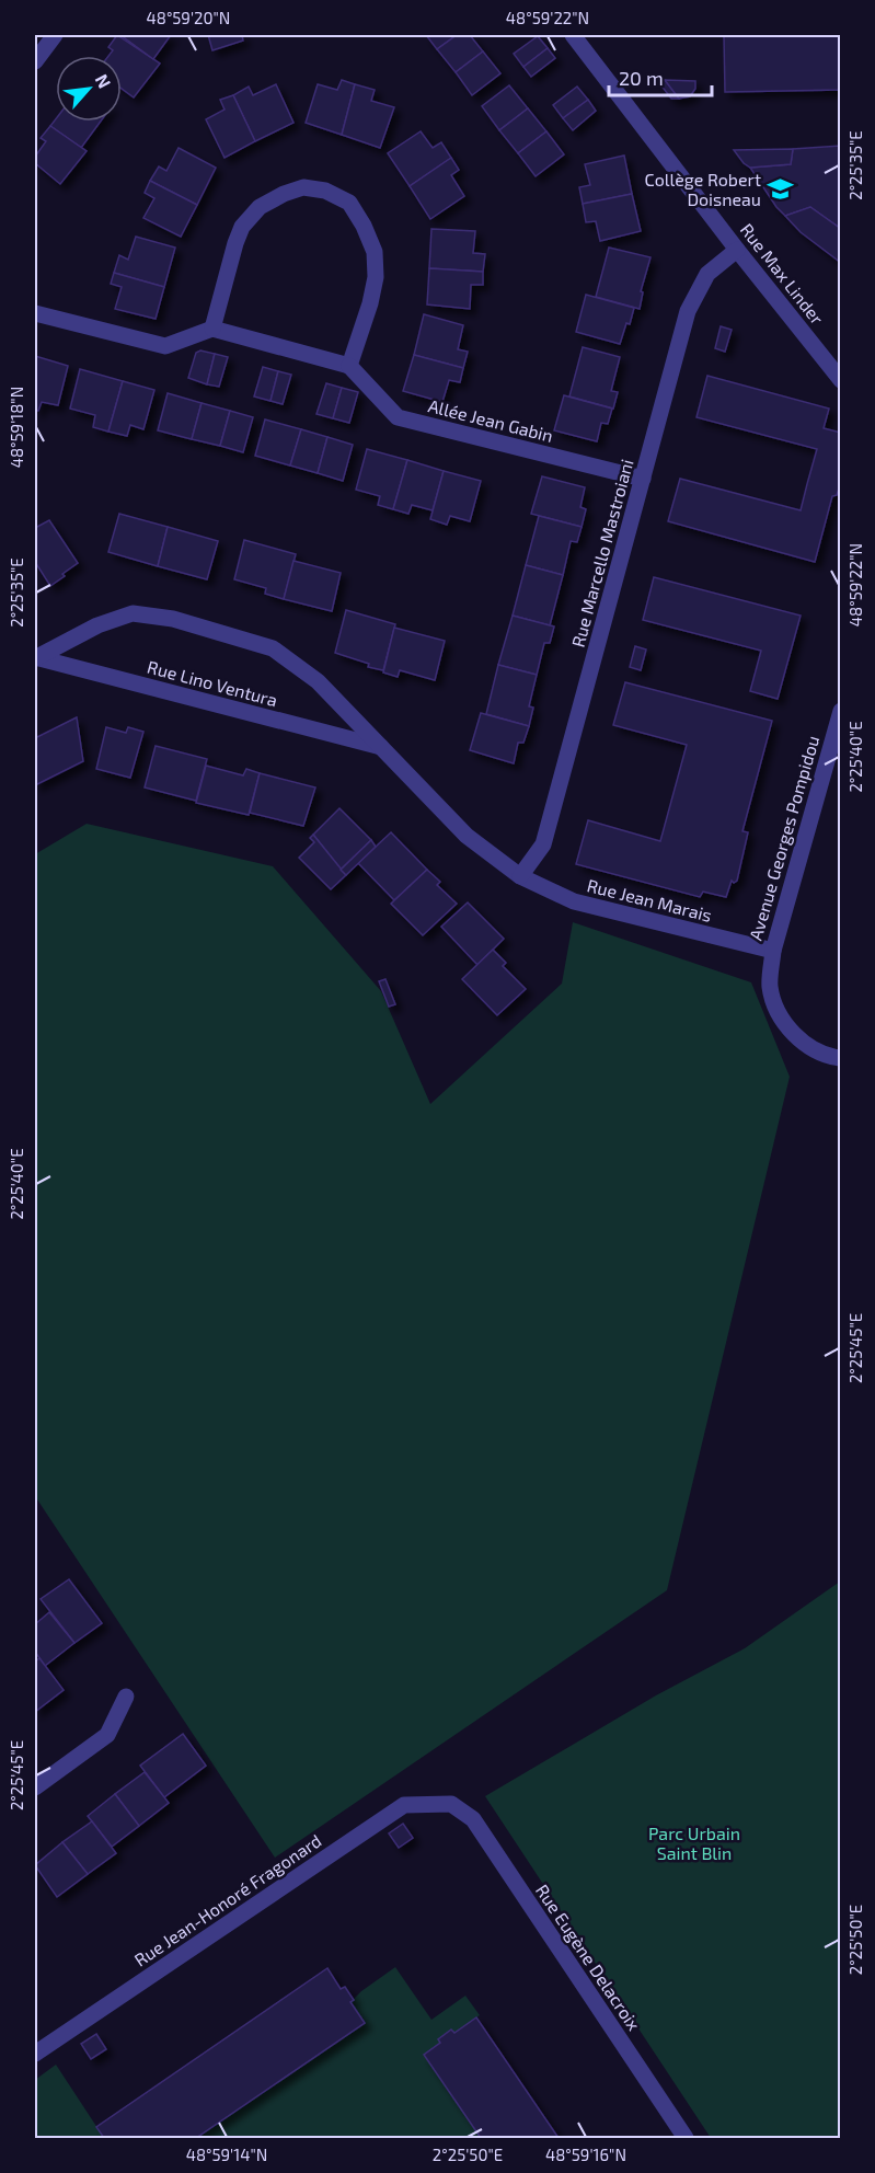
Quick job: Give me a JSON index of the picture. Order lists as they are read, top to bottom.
{
  "streets": {
    "street": [
      "Rue Max Linder",
      "Allée Jean Gabin",
      "Rue Marcello Mastroiani",
      "Rue Lino Ventura",
      "Avenue Georges Pompidou",
      "Rue Jean Marais",
      "Rue Jean-Honoré Fragonard",
      "Rue Eugène Delacroix"
    ]
  },
  "crossings": [
    ["Rue Max Linder", "Rue Marcello Mastroiani"],
    ["Allée Jean Gabin", "Rue Marcello Mastroiani"],
    ["Rue Marcello Mastroiani", "Rue Lino Ventura"],
    ["Rue Marcello Mastroiani", "Rue Jean Marais"],
    ["Rue Lino Ventura", "Rue Jean Marais"],
    ["Avenue Georges Pompidou", "Rue Jean Marais"],
    ["Rue Jean-Honoré Fragonard", "Rue Eugène Delacroix"]
  ],
  "parks": ["Parc Urbain Saint Blin"],
  "places": {
    "school or university": ["Collège Robert Doisneau"]
  },
  "scale_bar": "20 m",
  "north": "top right",
  "coordinates": [
    "48°59'20\"N",
    "48°59'22\"N",
    "2°25'35\"E",
    "48°59'18\"N",
    "2°25'40\"E",
    "2°25'45\"E",
    "2°25'50\"E",
    "48°59'14\"N",
    "48°59'16\"N"
  ]
}
